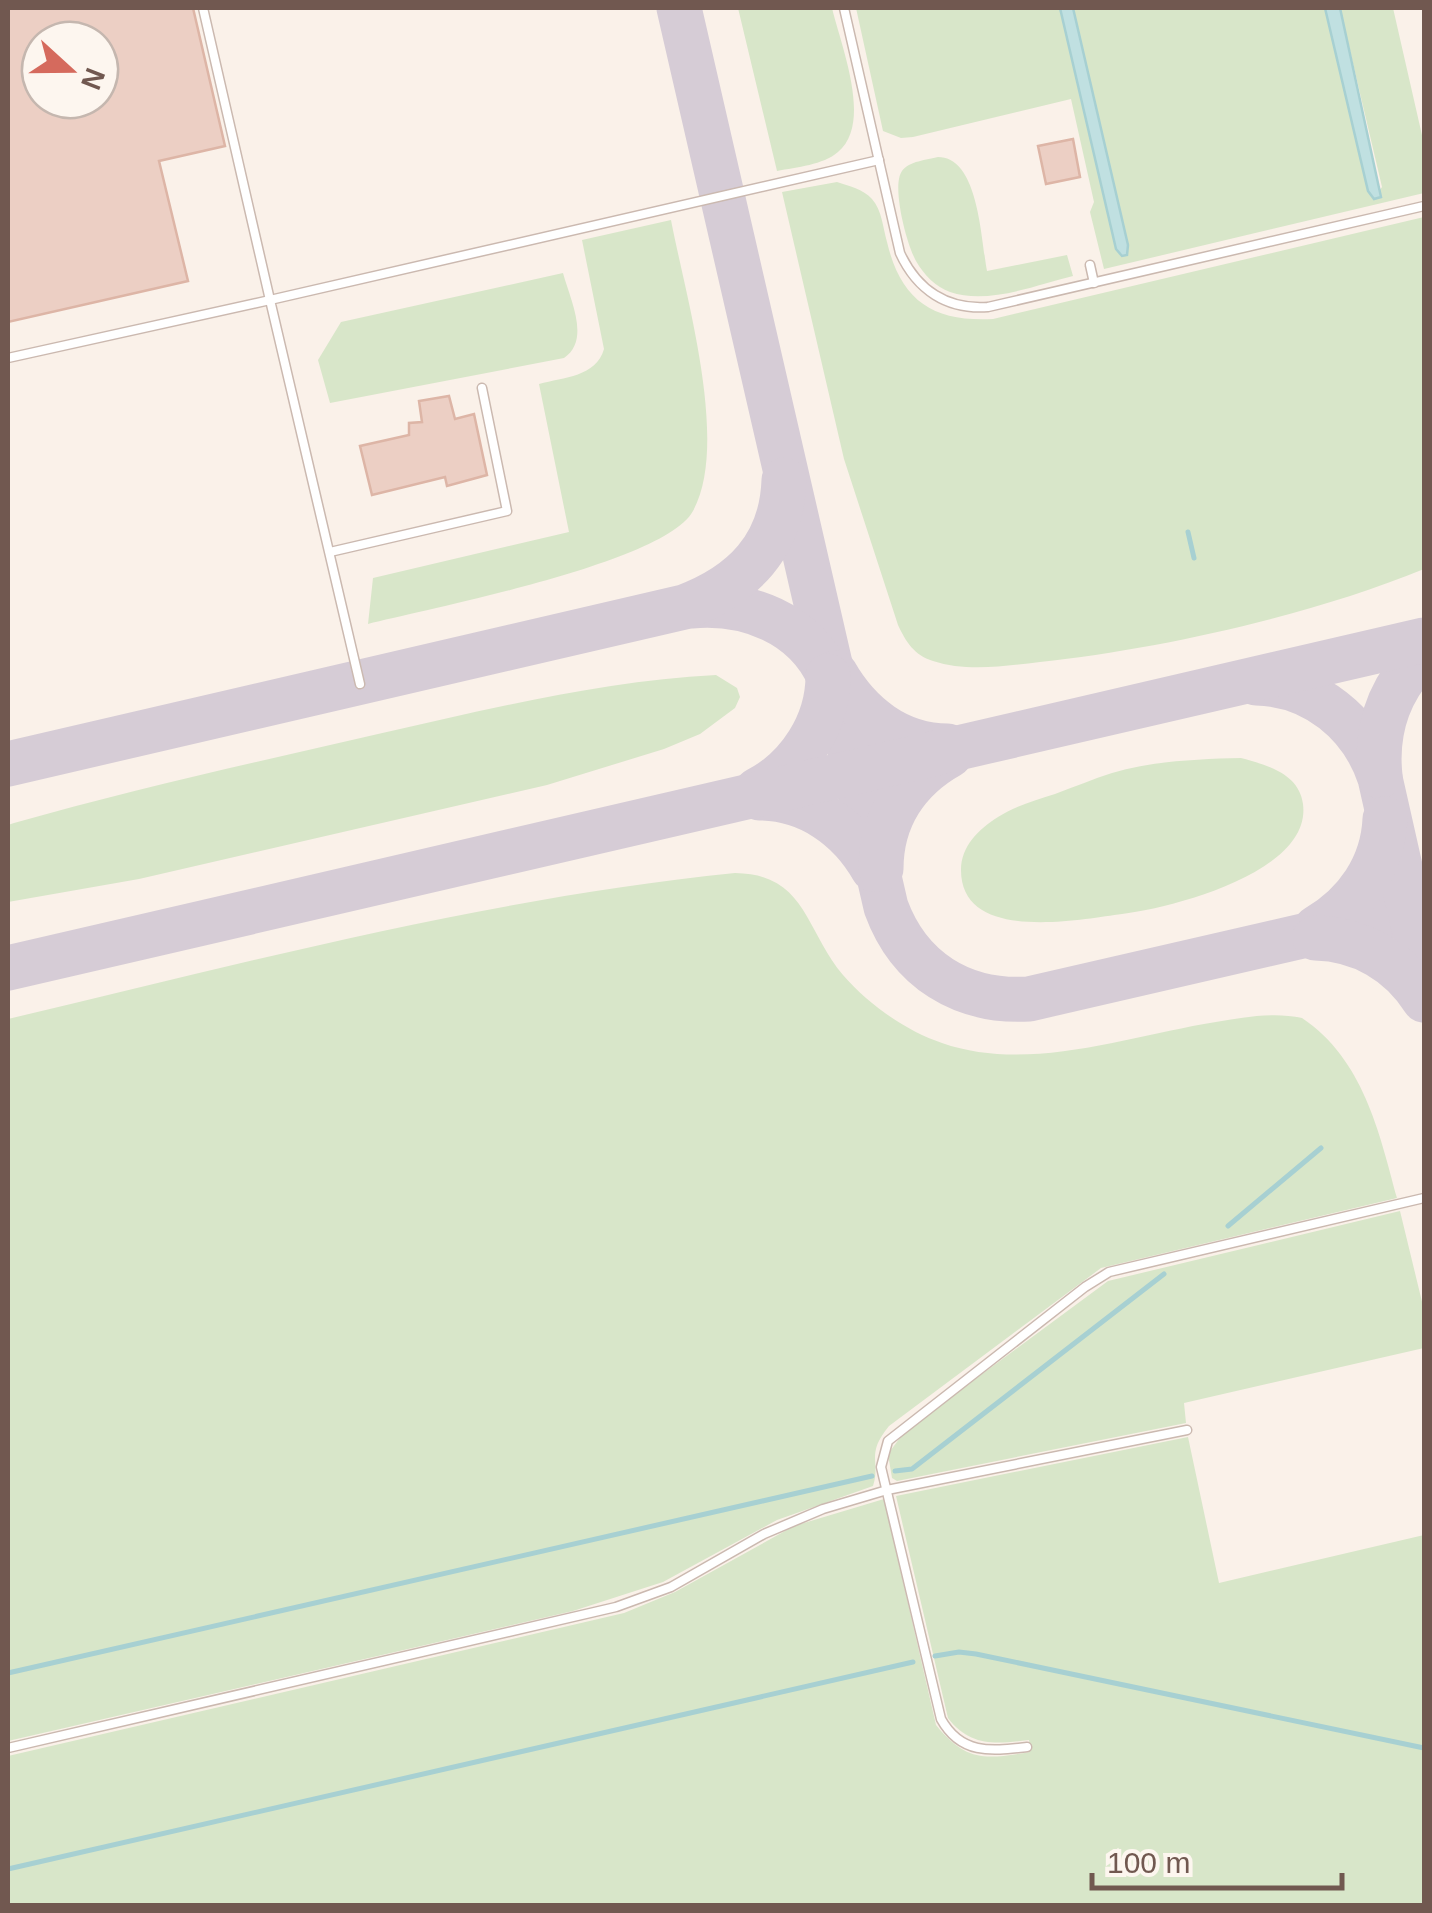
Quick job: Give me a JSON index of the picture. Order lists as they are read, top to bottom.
{
  "scale_bar": "100 m",
  "north": "right"
}
